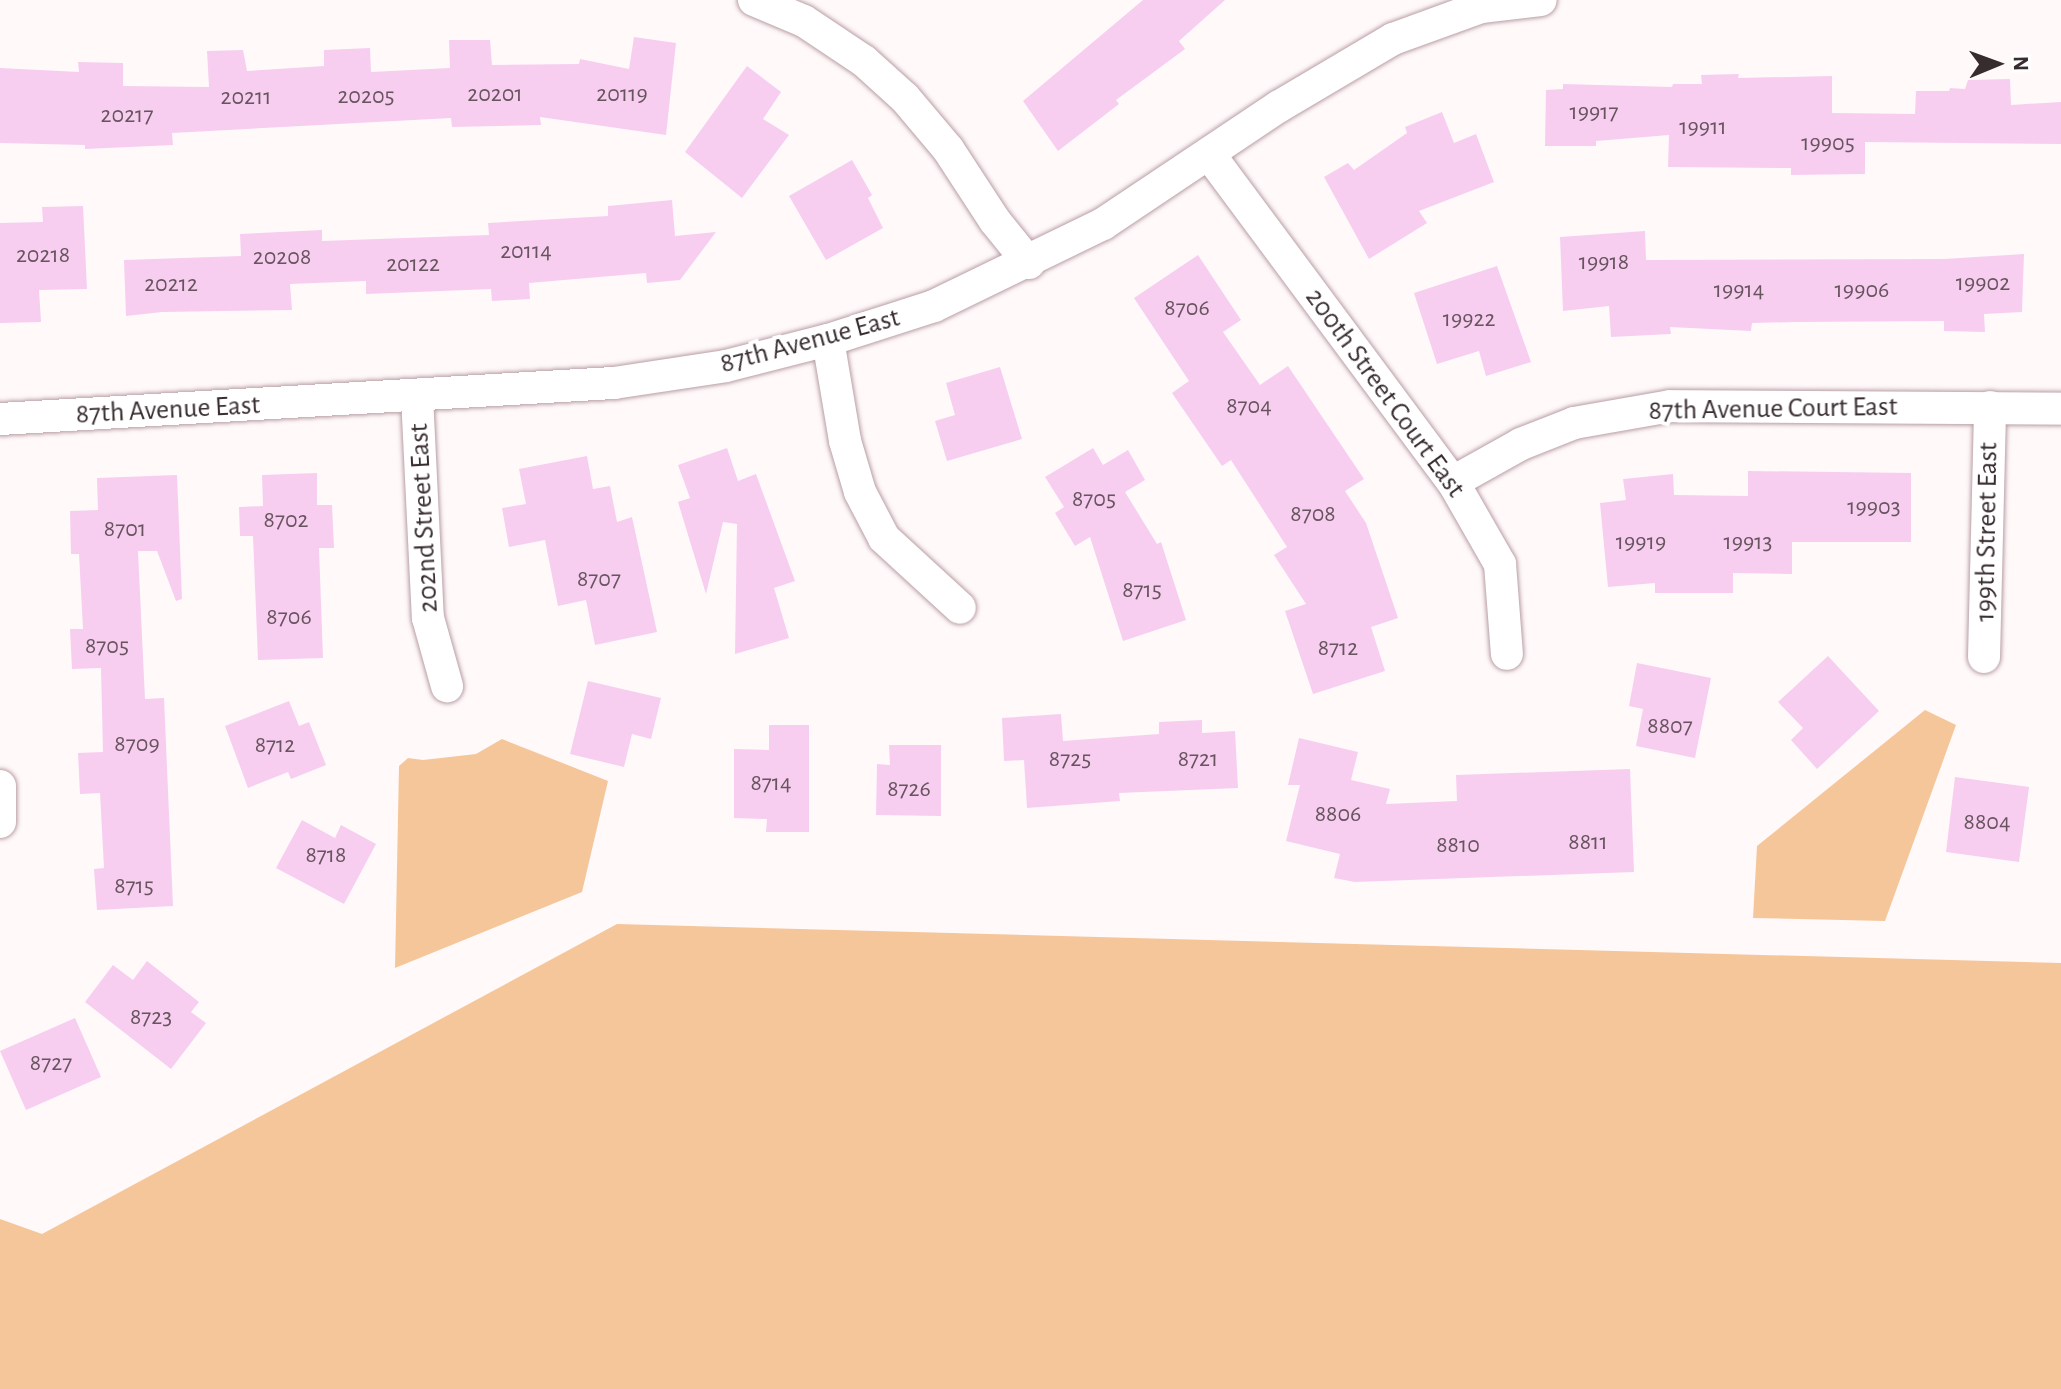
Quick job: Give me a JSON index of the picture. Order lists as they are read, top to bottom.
{
  "streets": {
    "street": [
      "87th Avenue East",
      "200th Street Court East",
      "87th Avenue Court East",
      "202nd Street East",
      "199th Street East"
    ]
  },
  "crossings": [
    ["87th Avenue East", "200th Street Court East"],
    ["87th Avenue East", "202nd Street East"],
    ["200th Street Court East", "87th Avenue Court East"],
    ["87th Avenue Court East", "199th Street East"]
  ],
  "house_numbers": [
    "20201",
    "20119",
    "20205",
    "20211",
    "19917",
    "20217",
    "19911",
    "19905",
    "20114",
    "20218",
    "20208",
    "19918",
    "20122",
    "19902",
    "20212",
    "19914",
    "19906",
    "8706",
    "19922",
    "8704",
    "8705",
    "19903",
    "8708",
    "8702",
    "8701",
    "19919",
    "19913",
    "8707",
    "8715",
    "8706",
    "8705",
    "8712",
    "8807",
    "8709",
    "8712",
    "8725",
    "8721",
    "8714",
    "8726",
    "8806",
    "8804",
    "8811",
    "8810",
    "8718",
    "8715",
    "8723",
    "8727"
  ],
  "north": "right"
}
